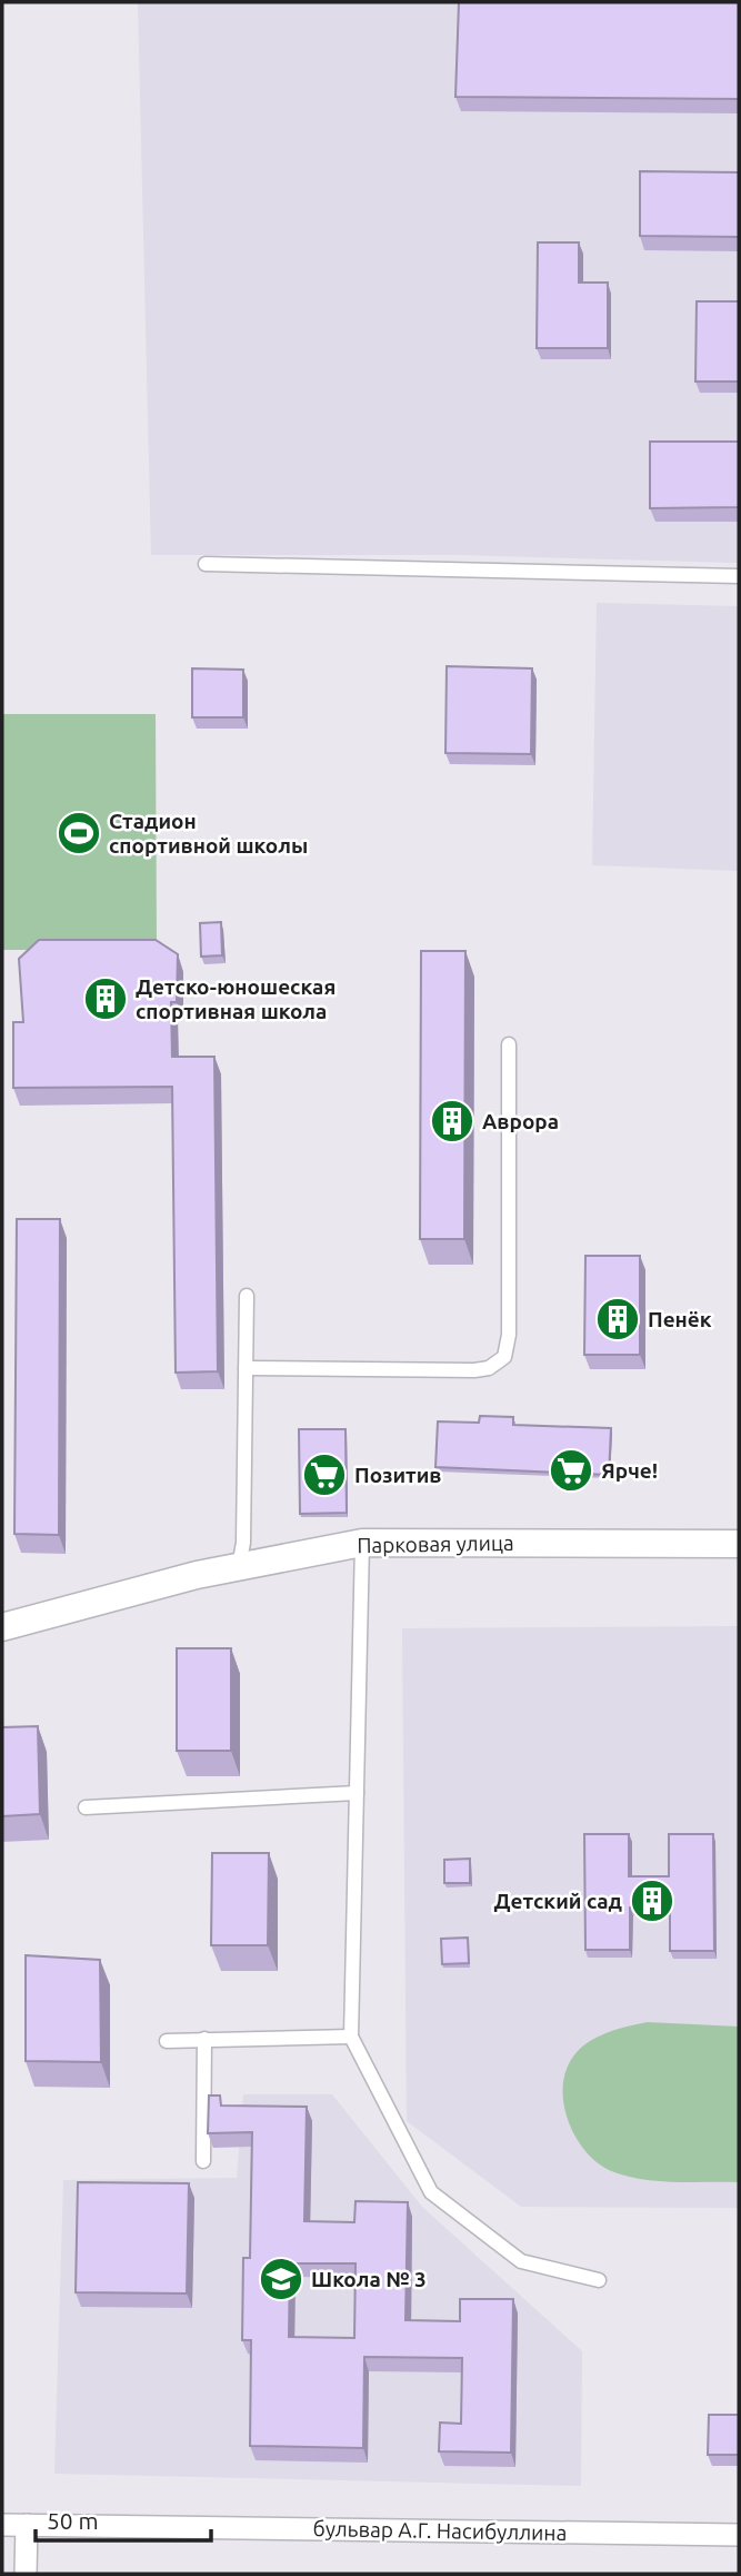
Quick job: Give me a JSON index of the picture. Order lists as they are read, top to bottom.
{
  "streets": {
    "street": ["Парковая улица", "бульвар А.Г. Насибуллина"]
  },
  "places": {
    "sports": ["Стадион спортивной школы"],
    "building": [
      "Детско-юношеская спортивная школа",
      "Аврора",
      "Пенёк",
      "Детский сад"
    ],
    "supermarket": ["Ярче!", "Позитив"],
    "school or university": ["Школа № 3"]
  },
  "scale_bar": "50 m"
}
